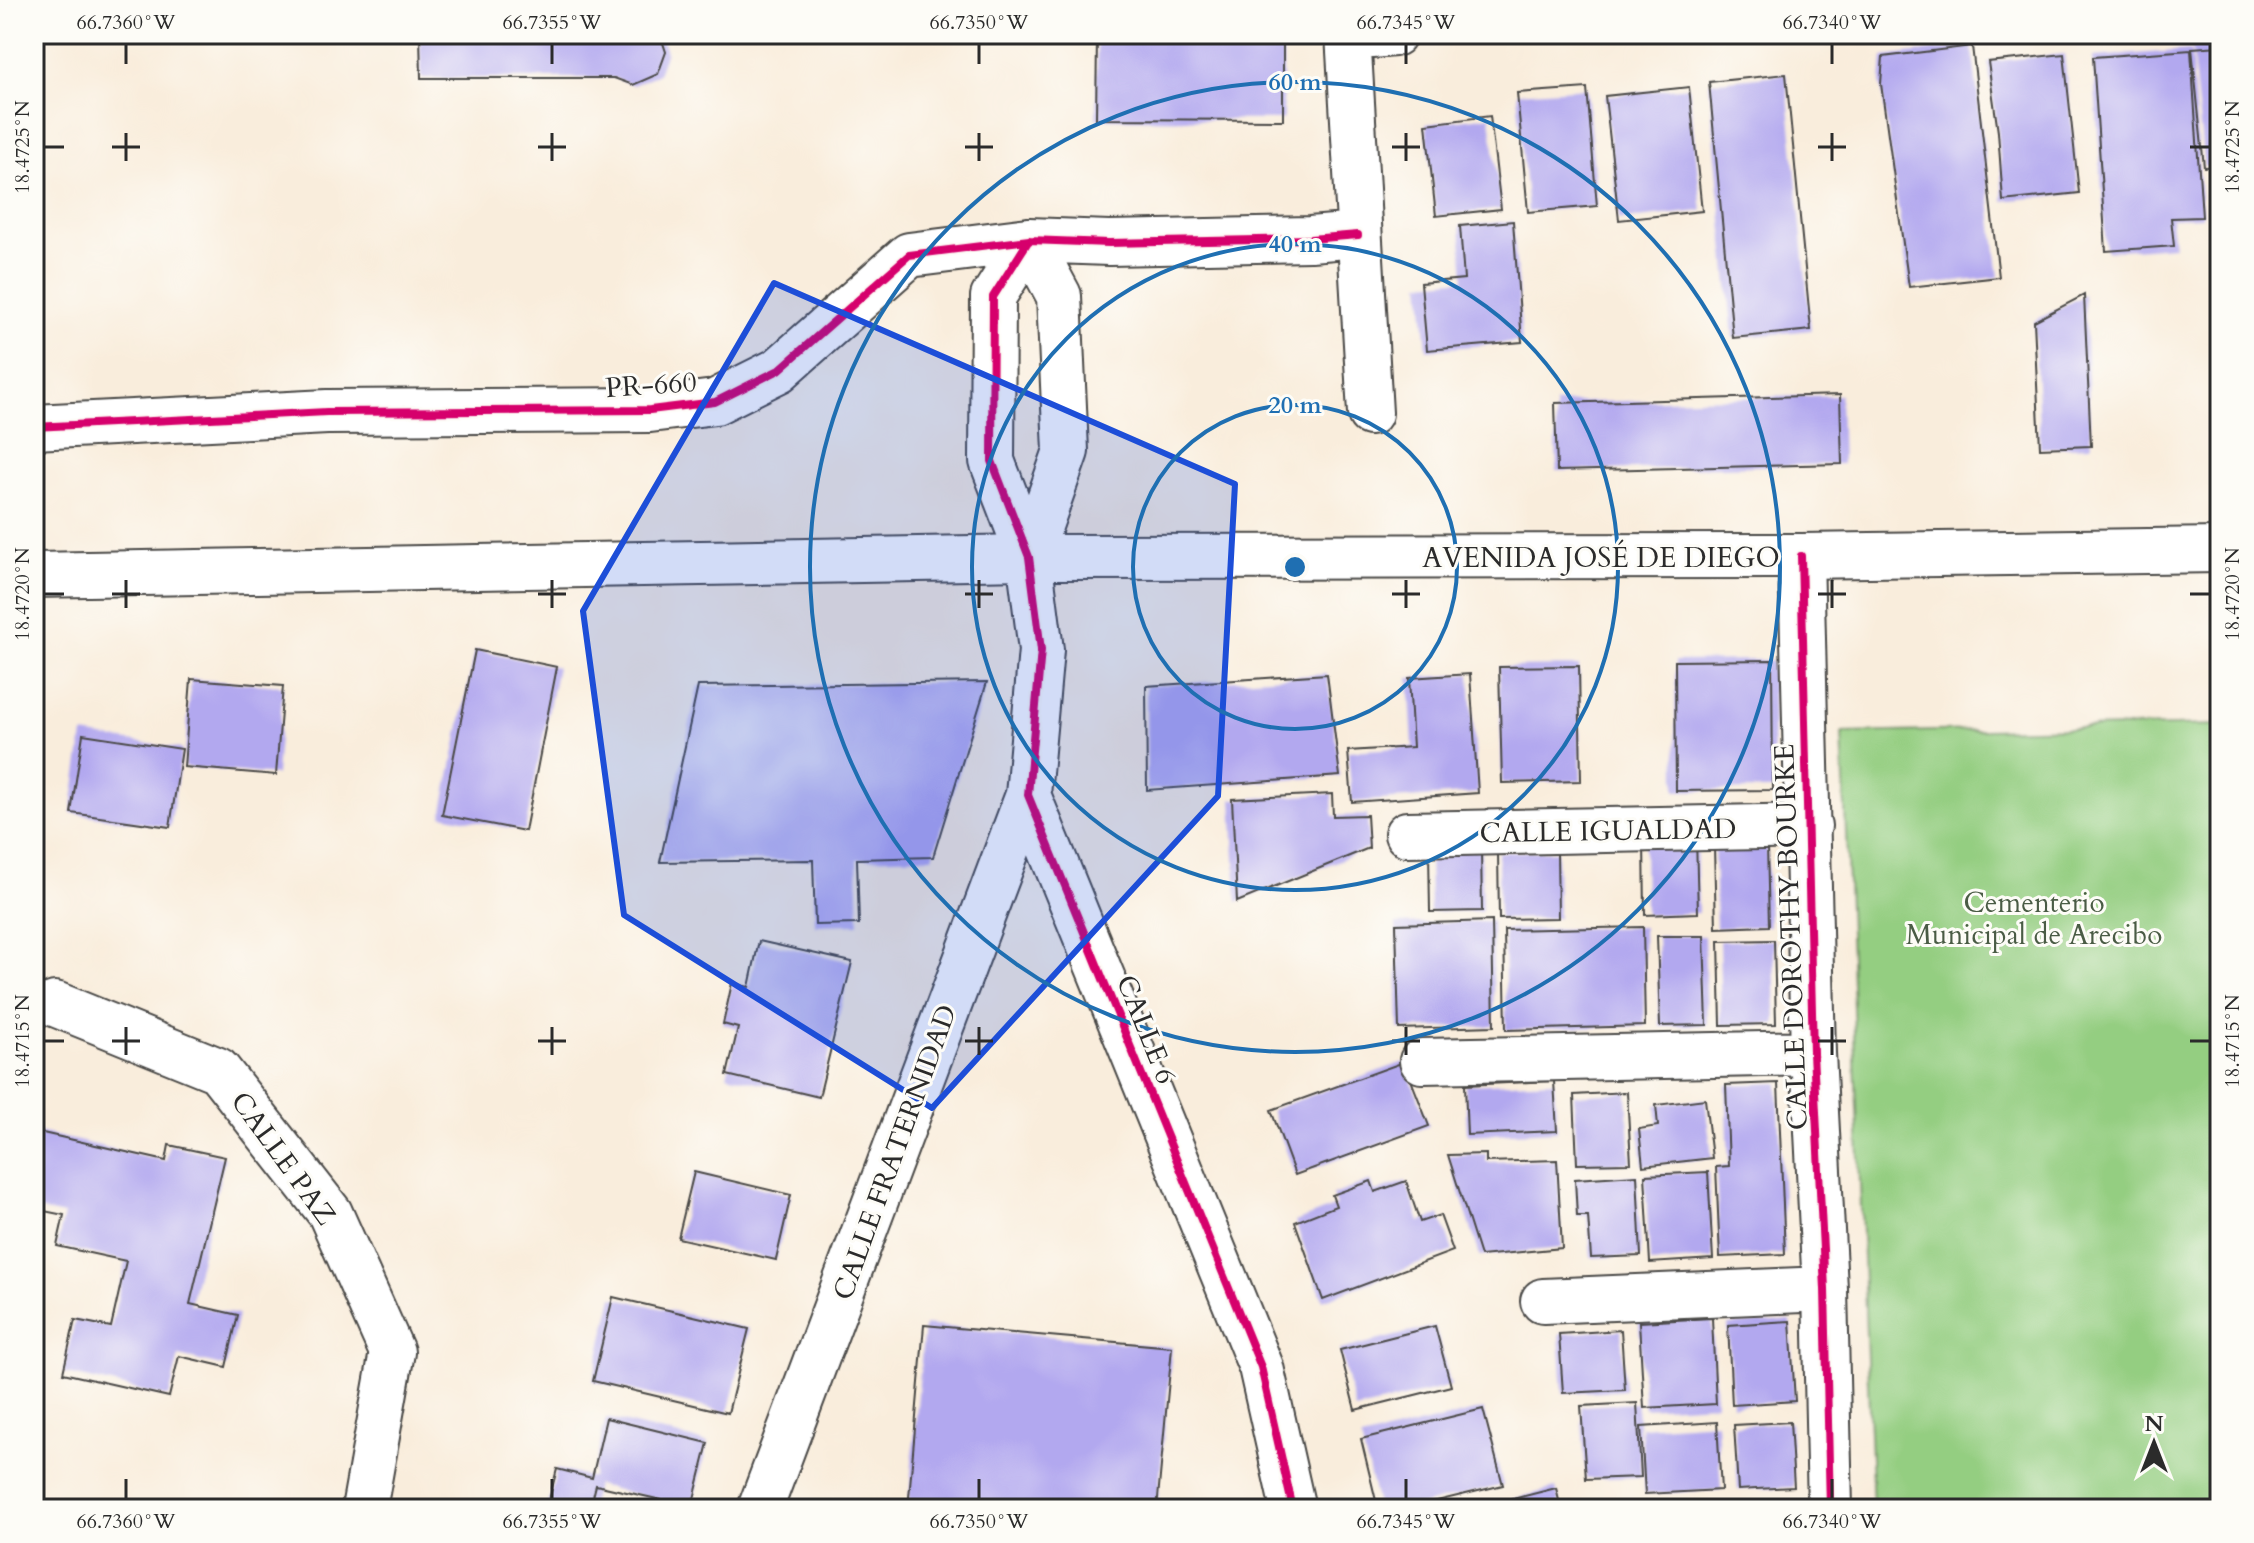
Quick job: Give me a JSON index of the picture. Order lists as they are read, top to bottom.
{
  "streets": {
    "street": [
      "PR-660",
      "AVENIDA JOSÉ DE DIEGO",
      "CALLE IGUALDAD",
      "CALLE DOROTHY BOURKE",
      "CALLE 6",
      "CALLE FRATERNIDAD",
      "CALLE PAZ"
    ]
  },
  "crossings": [
    ["AVENIDA JOSÉ DE DIEGO", "CALLE DOROTHY BOURKE"],
    ["AVENIDA JOSÉ DE DIEGO", "CALLE 6"],
    ["CALLE IGUALDAD", "CALLE DOROTHY BOURKE"],
    ["CALLE 6", "CALLE FRATERNIDAD"]
  ],
  "parks": ["Cementerio Municipal de Arecibo"],
  "north": "top",
  "coordinates": [
    "66.7360°W",
    "66.7355°W",
    "66.7350°W",
    "66.7345°W",
    "66.7340°W",
    "18.4725°N",
    "18.4720°N",
    "18.4715°N"
  ],
  "rings": ["60 m", "40 m", "20 m"]
}
